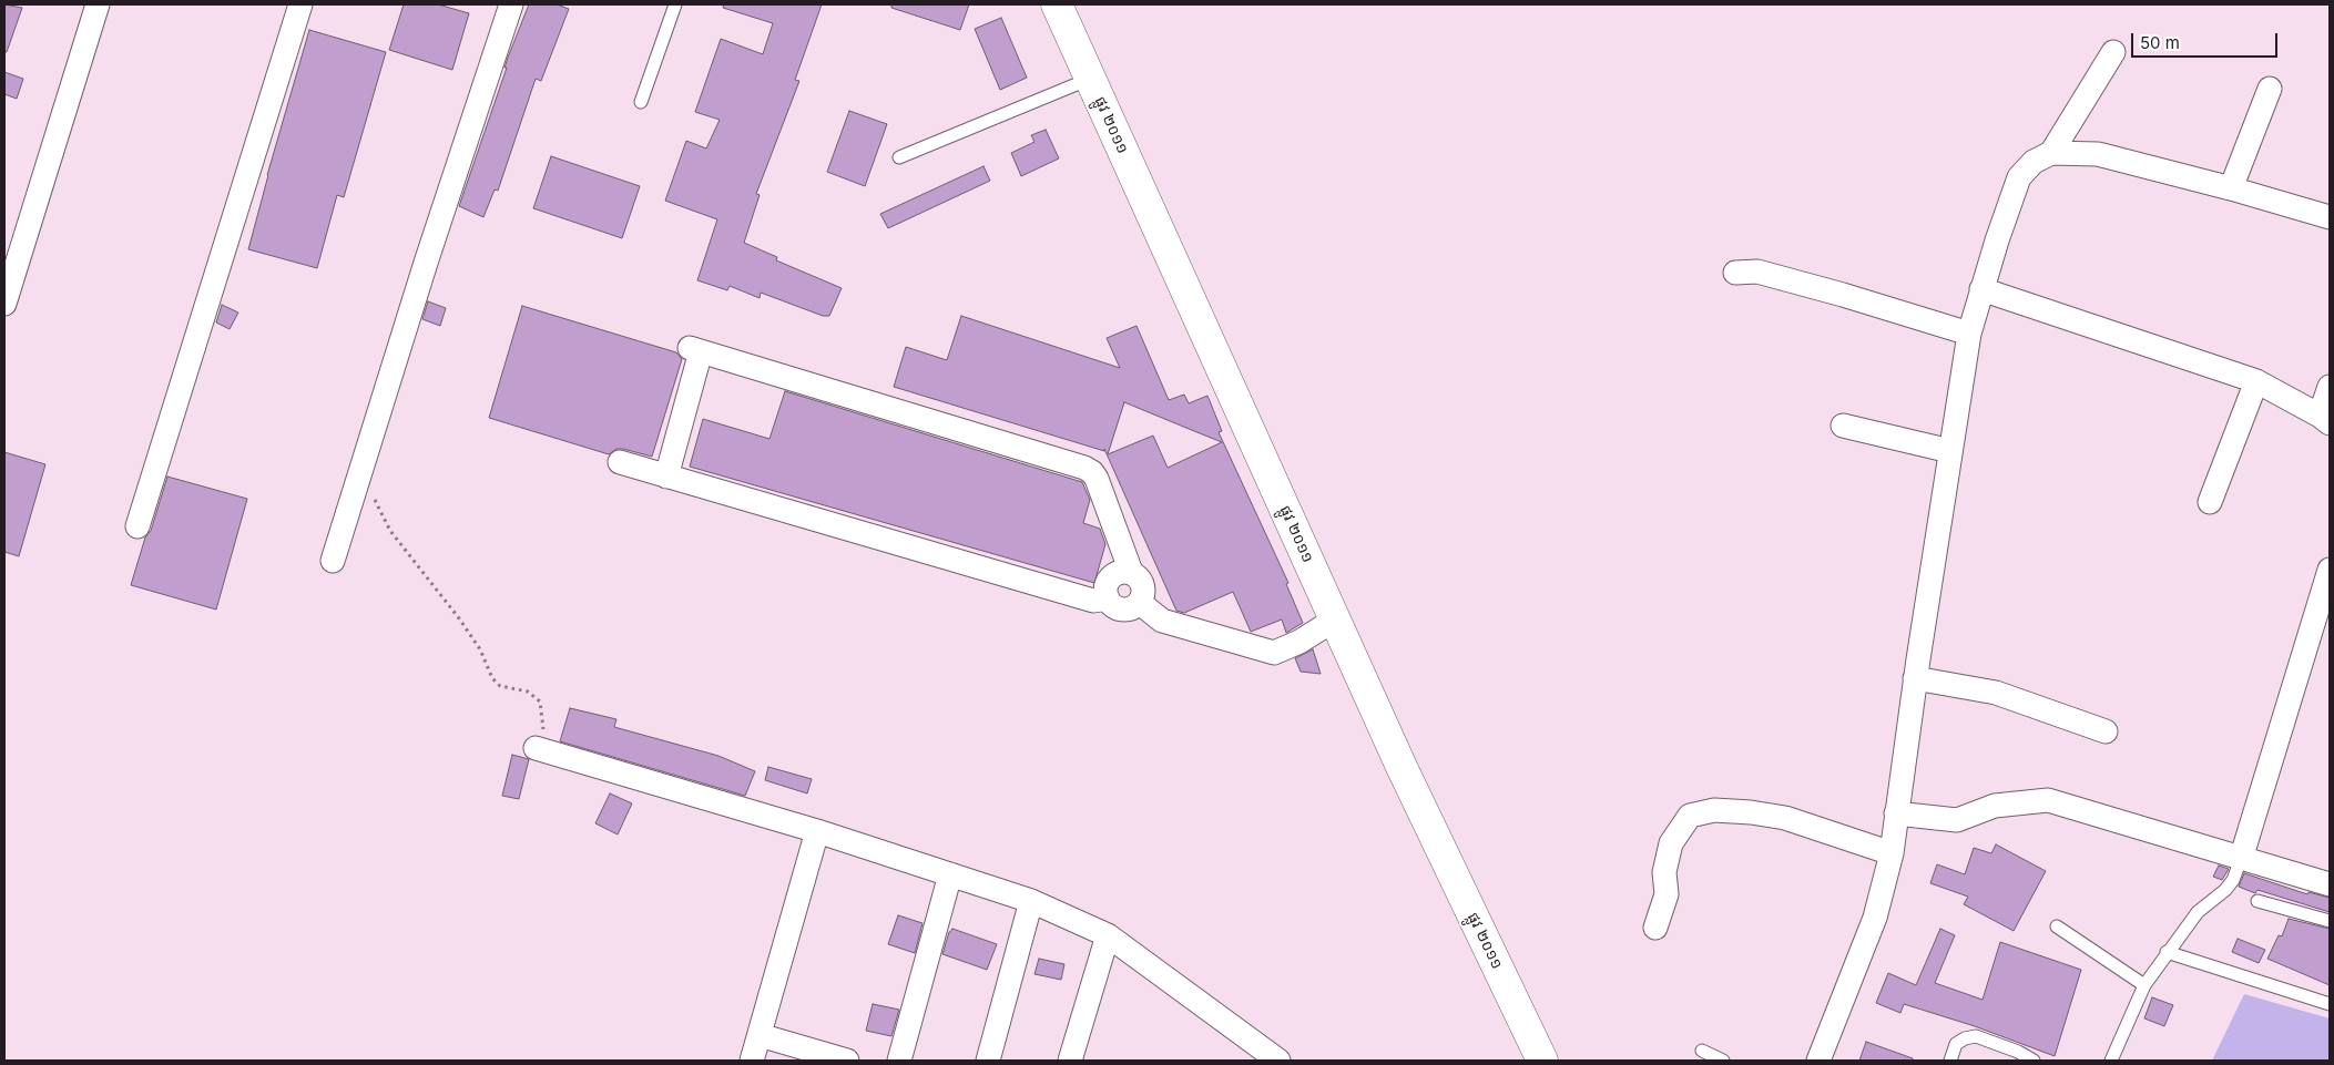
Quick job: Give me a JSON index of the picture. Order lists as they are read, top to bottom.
{
  "streets": {
    "main road": ["ផ្លូវ ២០១១"]
  },
  "scale_bar": "50 m"
}
